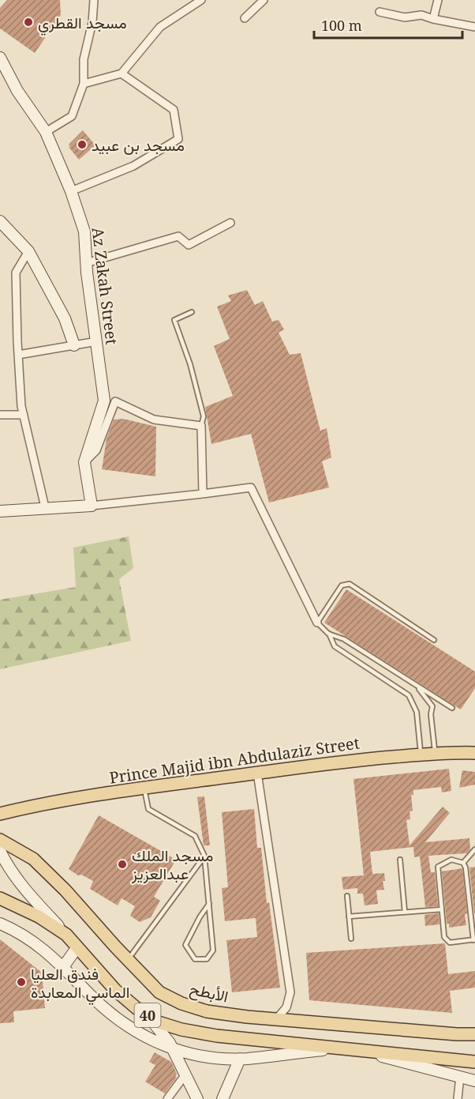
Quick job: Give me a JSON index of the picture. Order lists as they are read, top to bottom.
{
  "streets": {
    "main road": ["Prince Majid ibn Abdulaziz Street", "الأبطح", "40"],
    "street": ["Az Zakah Street"]
  },
  "places": [
    "مسجد القطري",
    "مسجد بن عبيد",
    "مسجد الملك عبدالعزيز",
    "فندق العليا الماسي المعابدة"
  ],
  "scale_bar": "100 m"
}
